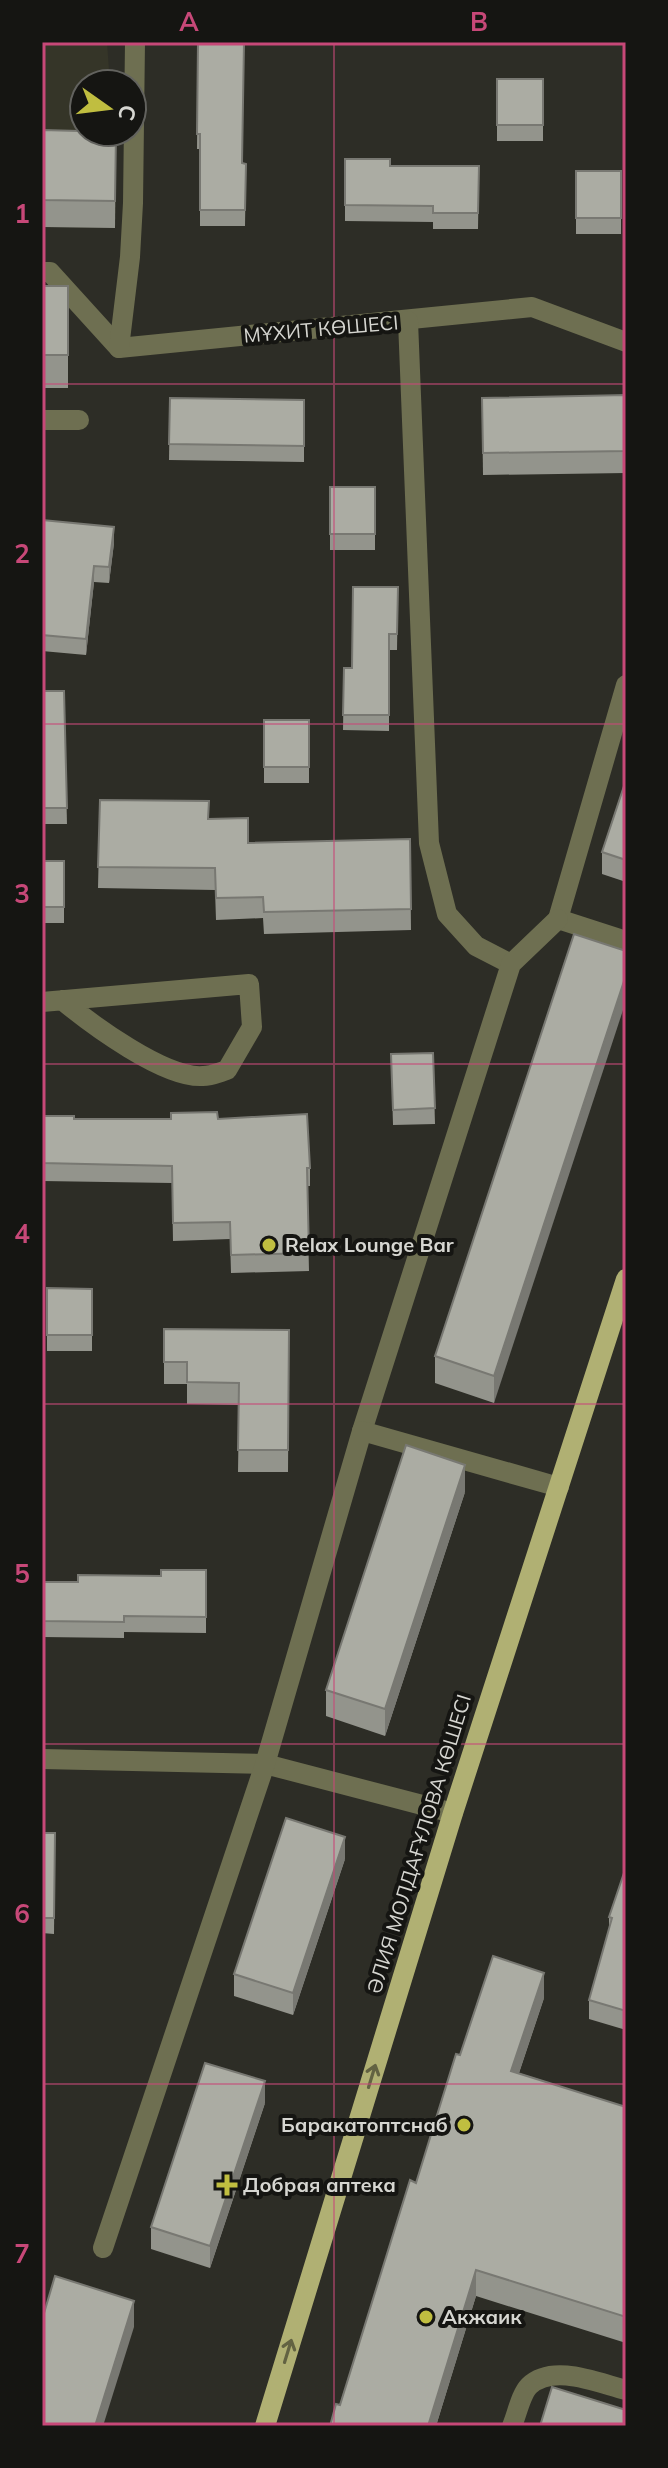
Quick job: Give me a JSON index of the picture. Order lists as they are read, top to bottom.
{
  "streets": {
    "main road": ["ӘЛИЯ МОЛДАҒҰЛОВА КӨШЕСІ"],
    "street": ["МҰХИТ КӨШЕСІ"]
  },
  "one_way": ["ӘЛИЯ МОЛДАҒҰЛОВА КӨШЕСІ"],
  "places": {
    "other": ["Relax Lounge Bar", "Баракатоптснаб", "Акжаик"],
    "health": ["Добрая аптека"]
  },
  "north": "right",
  "grid": {
    "columns": ["A", "B"],
    "rows": [
      "1",
      "2",
      "3",
      "4",
      "5",
      "6",
      "7"
    ]
  }
}
